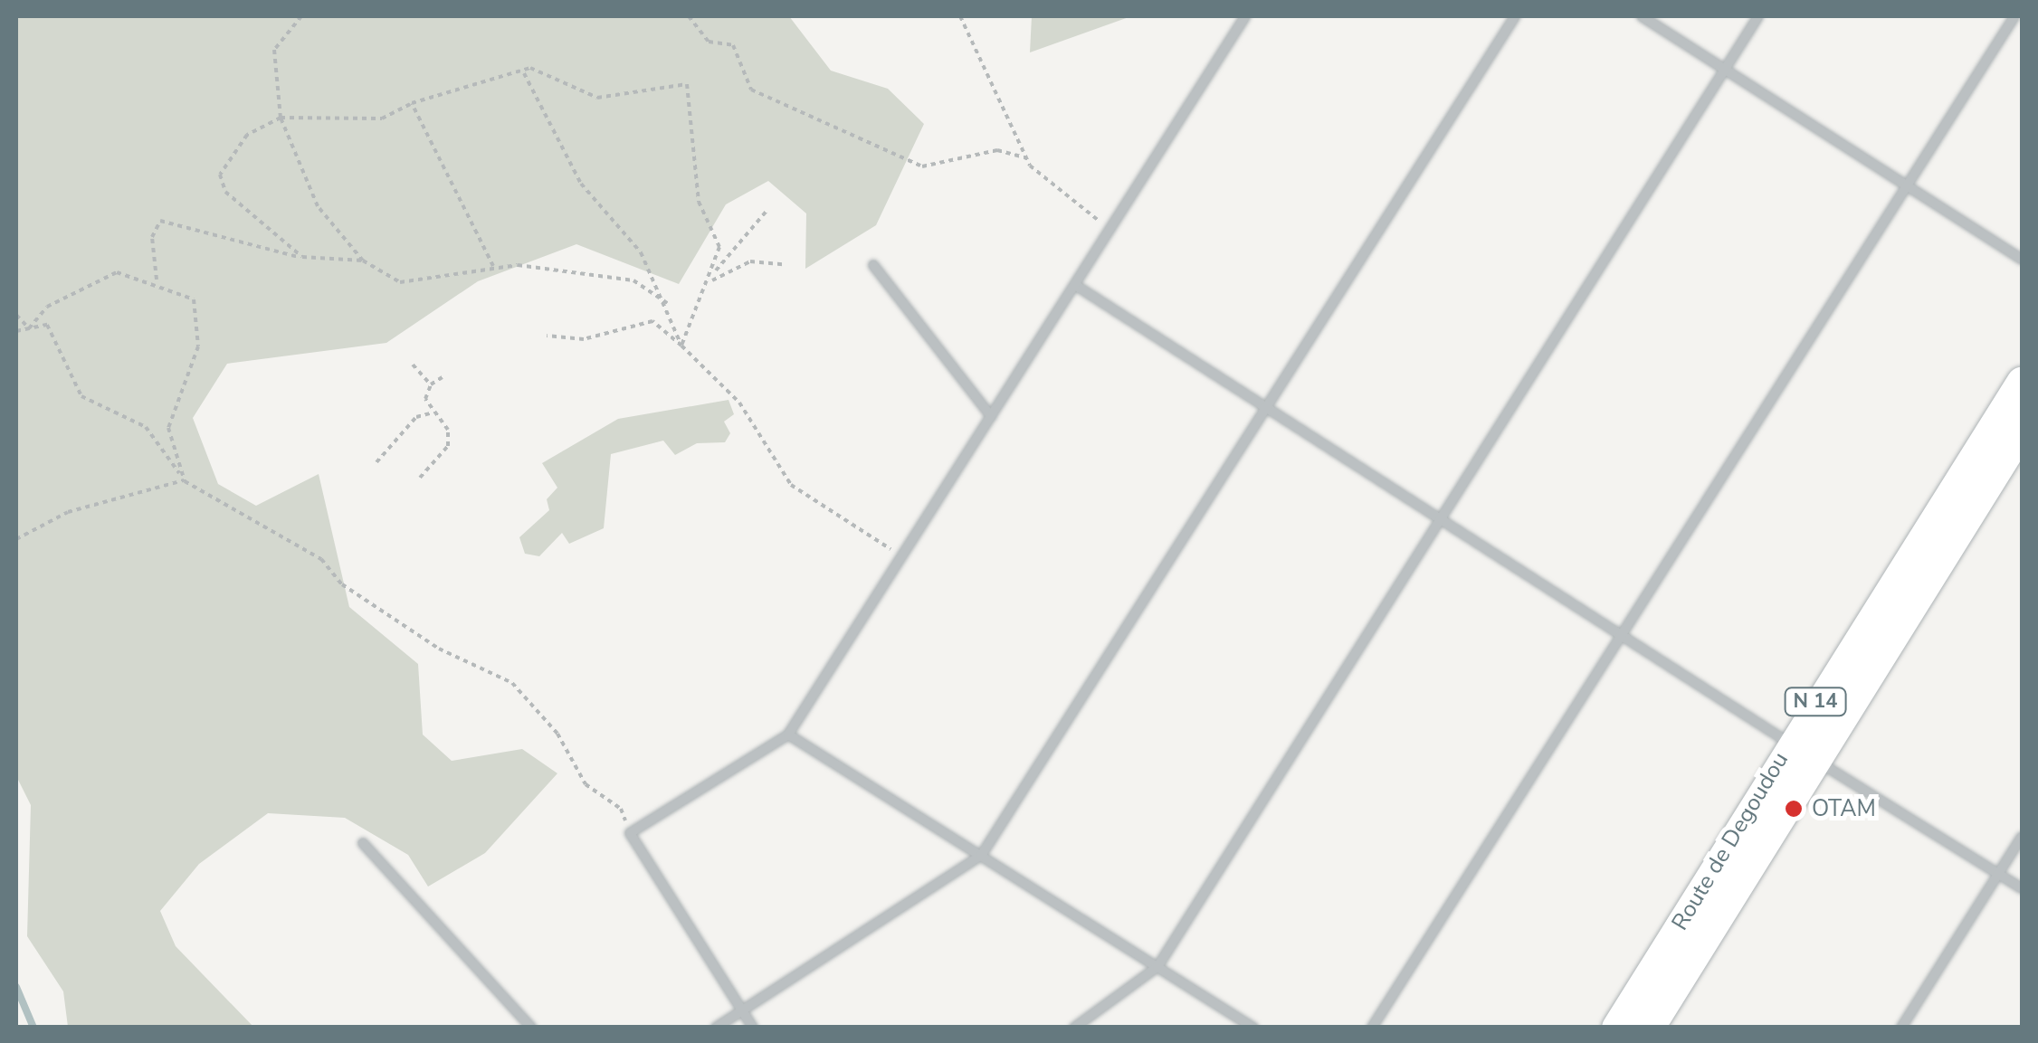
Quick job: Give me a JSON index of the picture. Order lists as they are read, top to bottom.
{
  "streets": {
    "main road": ["N 14", "Route de Degoudou"]
  },
  "places": ["OTAM"]
}
